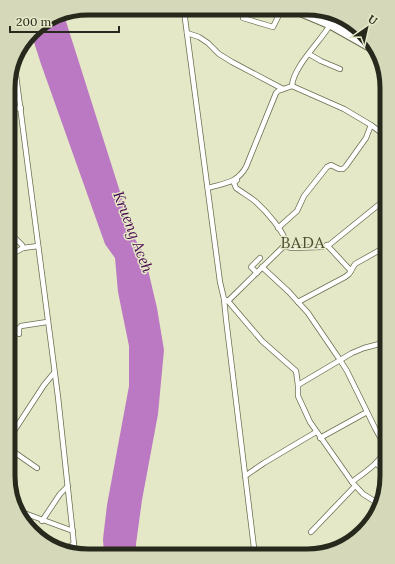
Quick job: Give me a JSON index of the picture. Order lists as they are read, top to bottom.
{
  "districts": ["BADA"],
  "water": ["Krueng Aceh"],
  "scale_bar": "200 m",
  "north": "top right"
}
